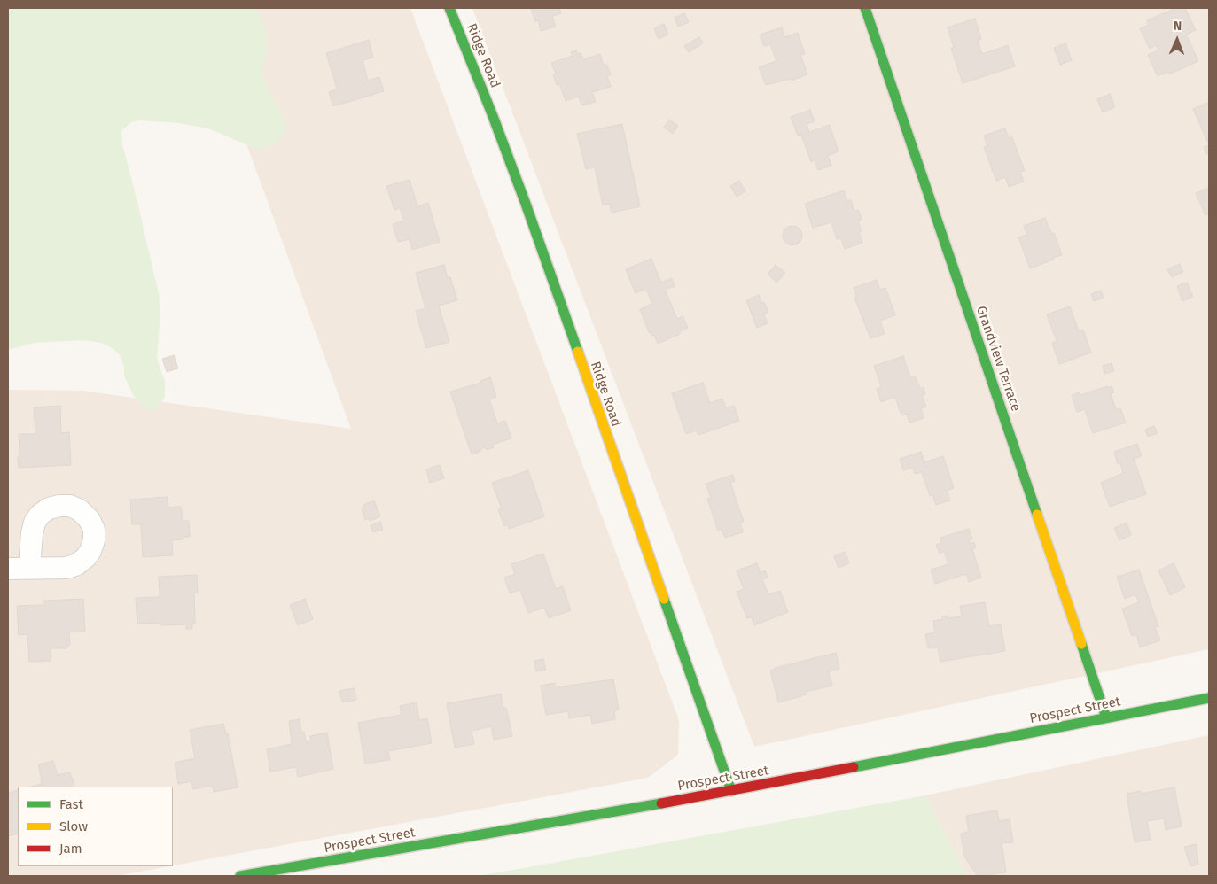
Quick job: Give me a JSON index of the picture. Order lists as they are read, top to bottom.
{
  "streets": {
    "street": ["Ridge Road", "Grandview Terrace", "Prospect Street"]
  },
  "crossings": [
    ["Ridge Road", "Prospect Street"],
    ["Grandview Terrace", "Prospect Street"]
  ],
  "legend": ["Fast", "Slow", "Jam"],
  "north": "top"
}
